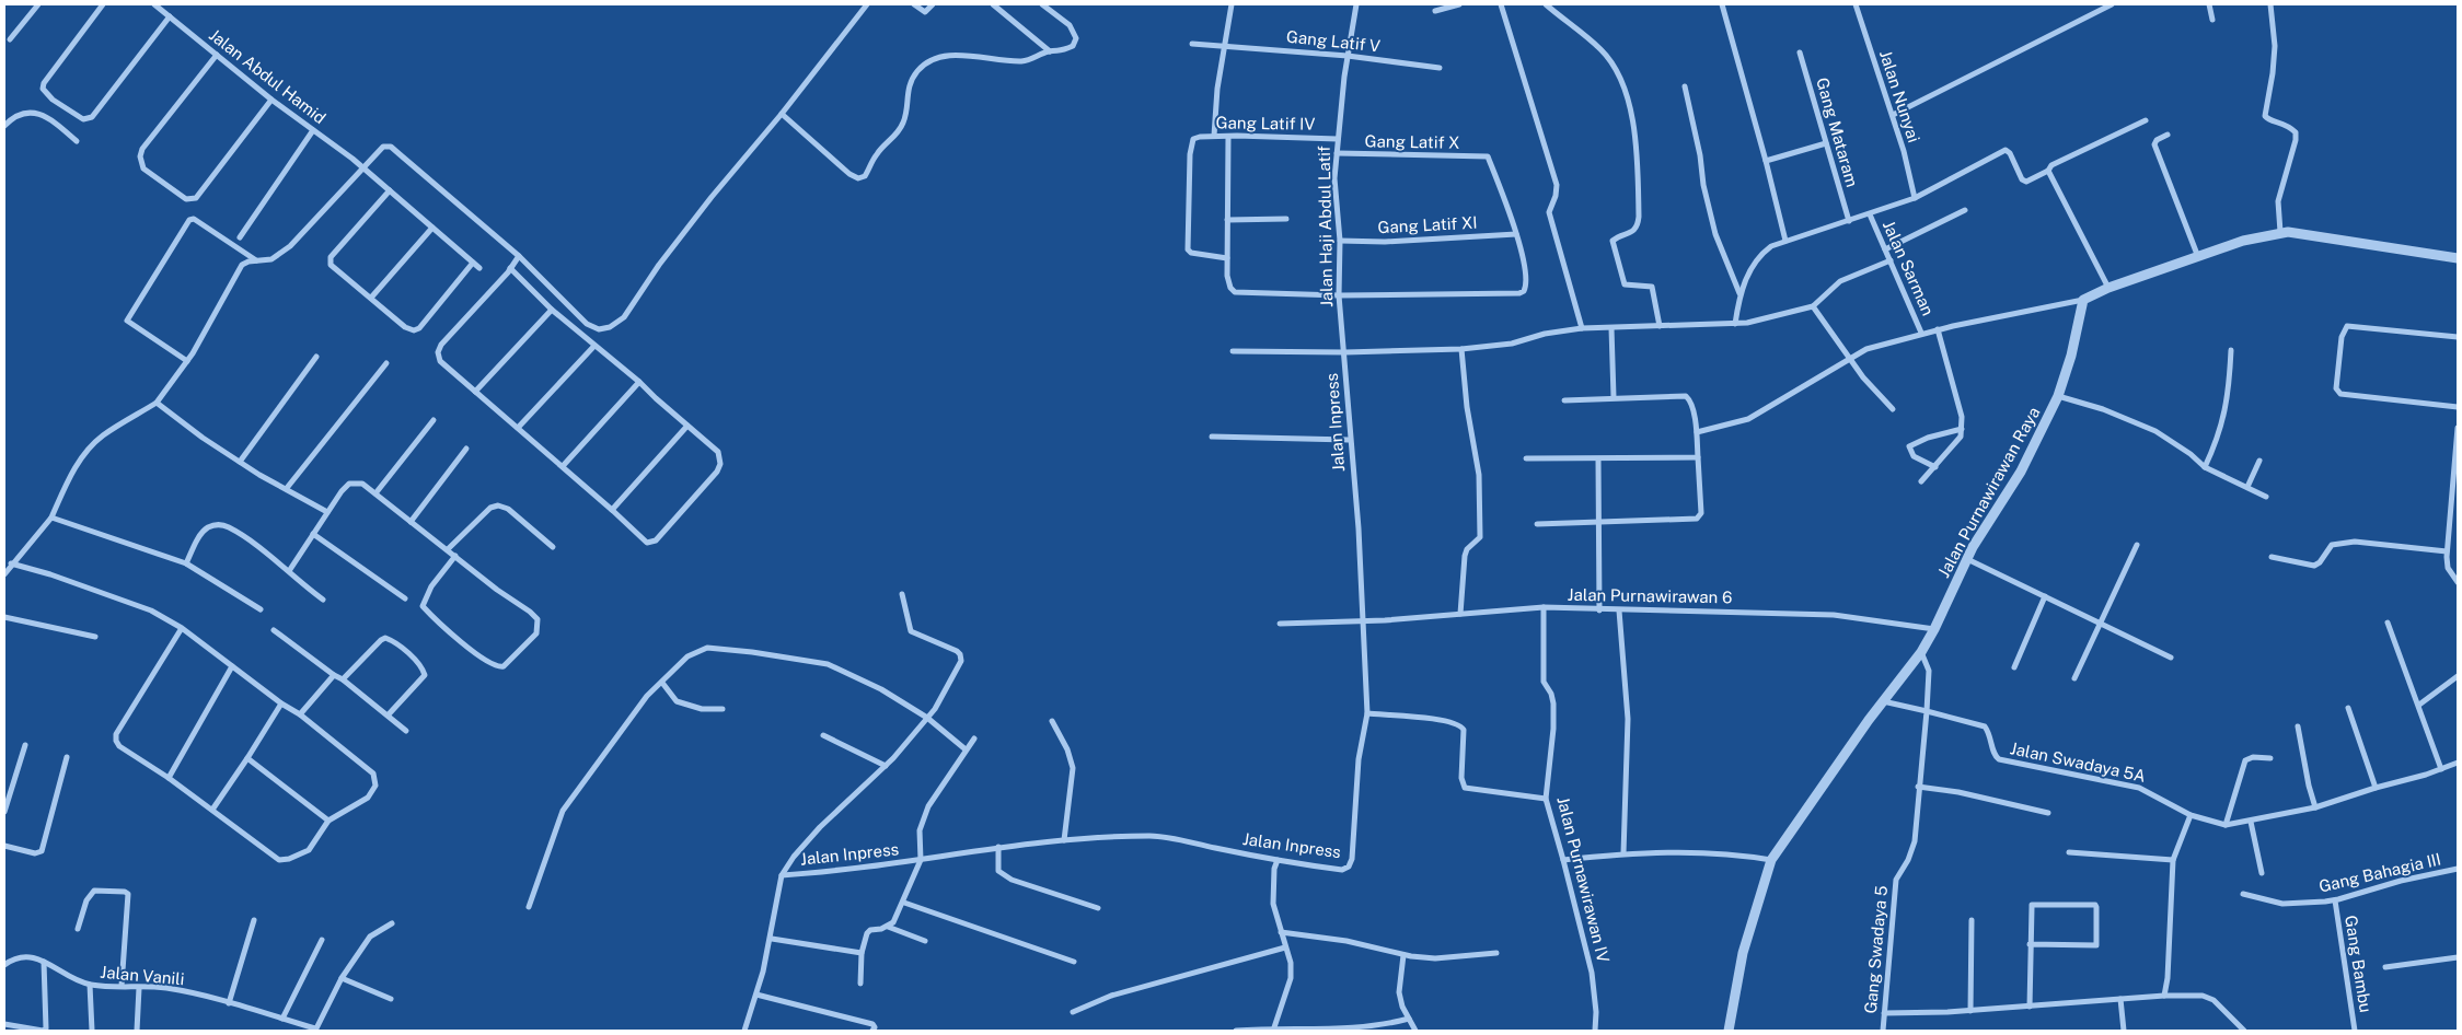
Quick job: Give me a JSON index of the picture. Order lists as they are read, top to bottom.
{
  "streets": {
    "street": [
      "Gang Latif V",
      "Jalan Abdul Hamid",
      "Jalan Nunyai",
      "Gang Latif IV",
      "Gang Mataram",
      "Gang Latif X",
      "Gang Latif XI",
      "Jalan Haji Abdul Latif",
      "Jalan Sarman",
      "Jalan Inpress",
      "Jalan Purnawirawan Raya",
      "Jalan Purnawirawan 6",
      "Jalan Swadaya 5A",
      "Gang Bahagia III",
      "Jalan Purnawirawan IV",
      "Gang Swadaya 5",
      "Gang Bambu",
      "Jalan Vanili"
    ]
  },
  "crossings": [
    ["Gang Latif V", "Jalan Haji Abdul Latif"],
    ["Gang Latif IV", "Jalan Haji Abdul Latif"],
    ["Gang Latif X", "Gang Latif XI"],
    ["Gang Latif X", "Jalan Haji Abdul Latif"],
    ["Gang Latif XI", "Jalan Haji Abdul Latif"],
    ["Jalan Haji Abdul Latif", "Jalan Inpress"],
    ["Jalan Inpress", "Jalan Purnawirawan 6"],
    ["Jalan Purnawirawan Raya", "Jalan Purnawirawan 6"],
    ["Jalan Purnawirawan 6", "Jalan Purnawirawan IV"],
    ["Jalan Swadaya 5A", "Gang Swadaya 5"],
    ["Gang Bahagia III", "Gang Bambu"]
  ]
}
